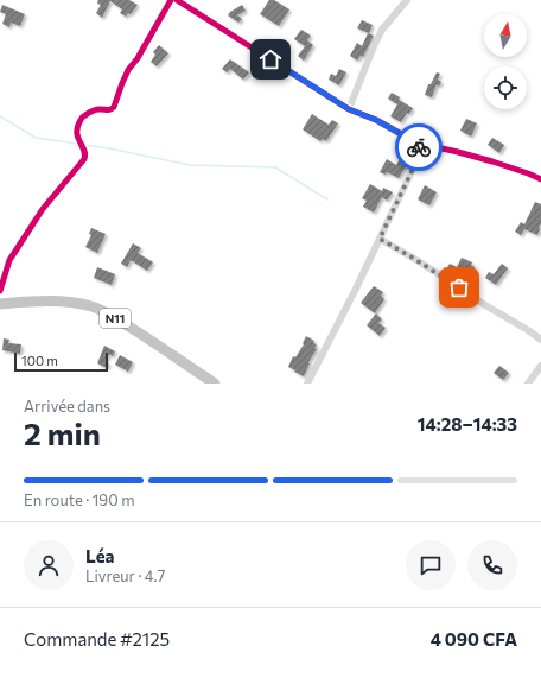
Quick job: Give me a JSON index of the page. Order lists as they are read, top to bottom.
{
  "streets": {
    "highway": ["N11"]
  },
  "scale_bar": "100 m",
  "north": "top",
  "page": {
    "scale": "100 m",
    "heading": ["2 min", "Arrivée dans", "14:28–14:33"],
    "panel": [
      "Léa",
      "Livreur · 4.7",
      "Commande #2125",
      "4 090 CFA"
    ],
    "bar": "En route · 190 m"
  }
}
